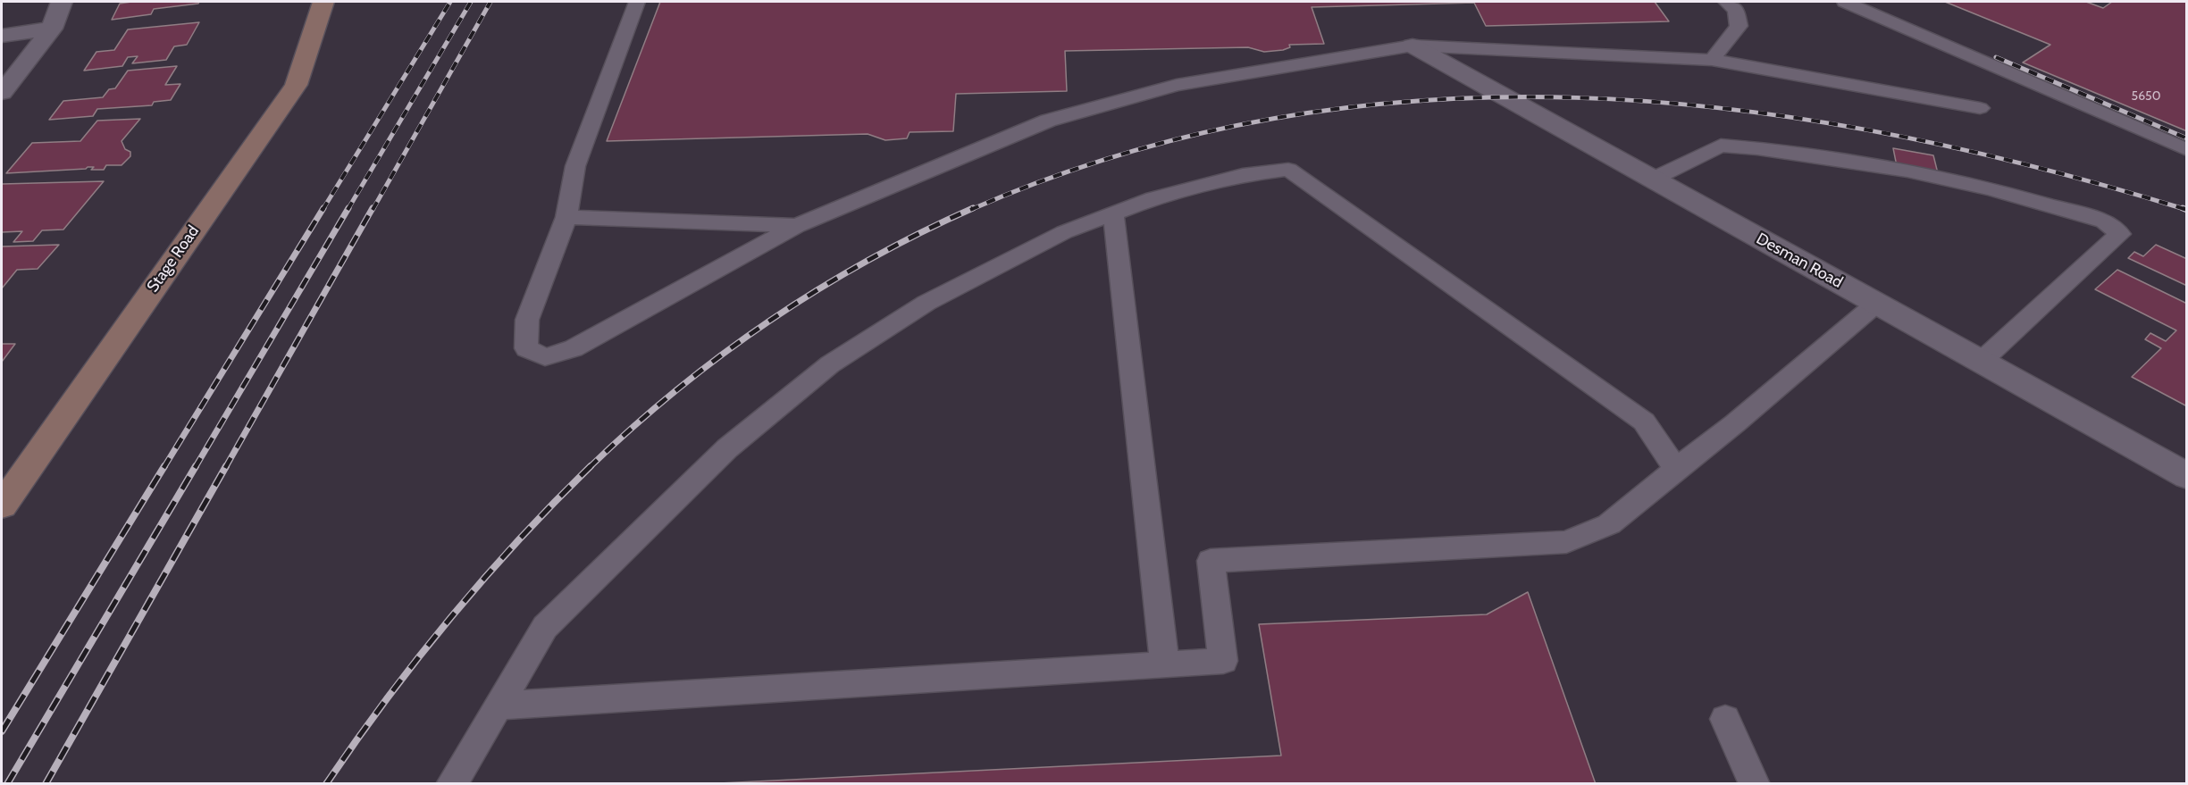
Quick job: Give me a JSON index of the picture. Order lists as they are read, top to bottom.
{
  "streets": {
    "main road": ["Stage Road"],
    "street": ["Desman Road"]
  },
  "house_numbers": ["5650"]
}
